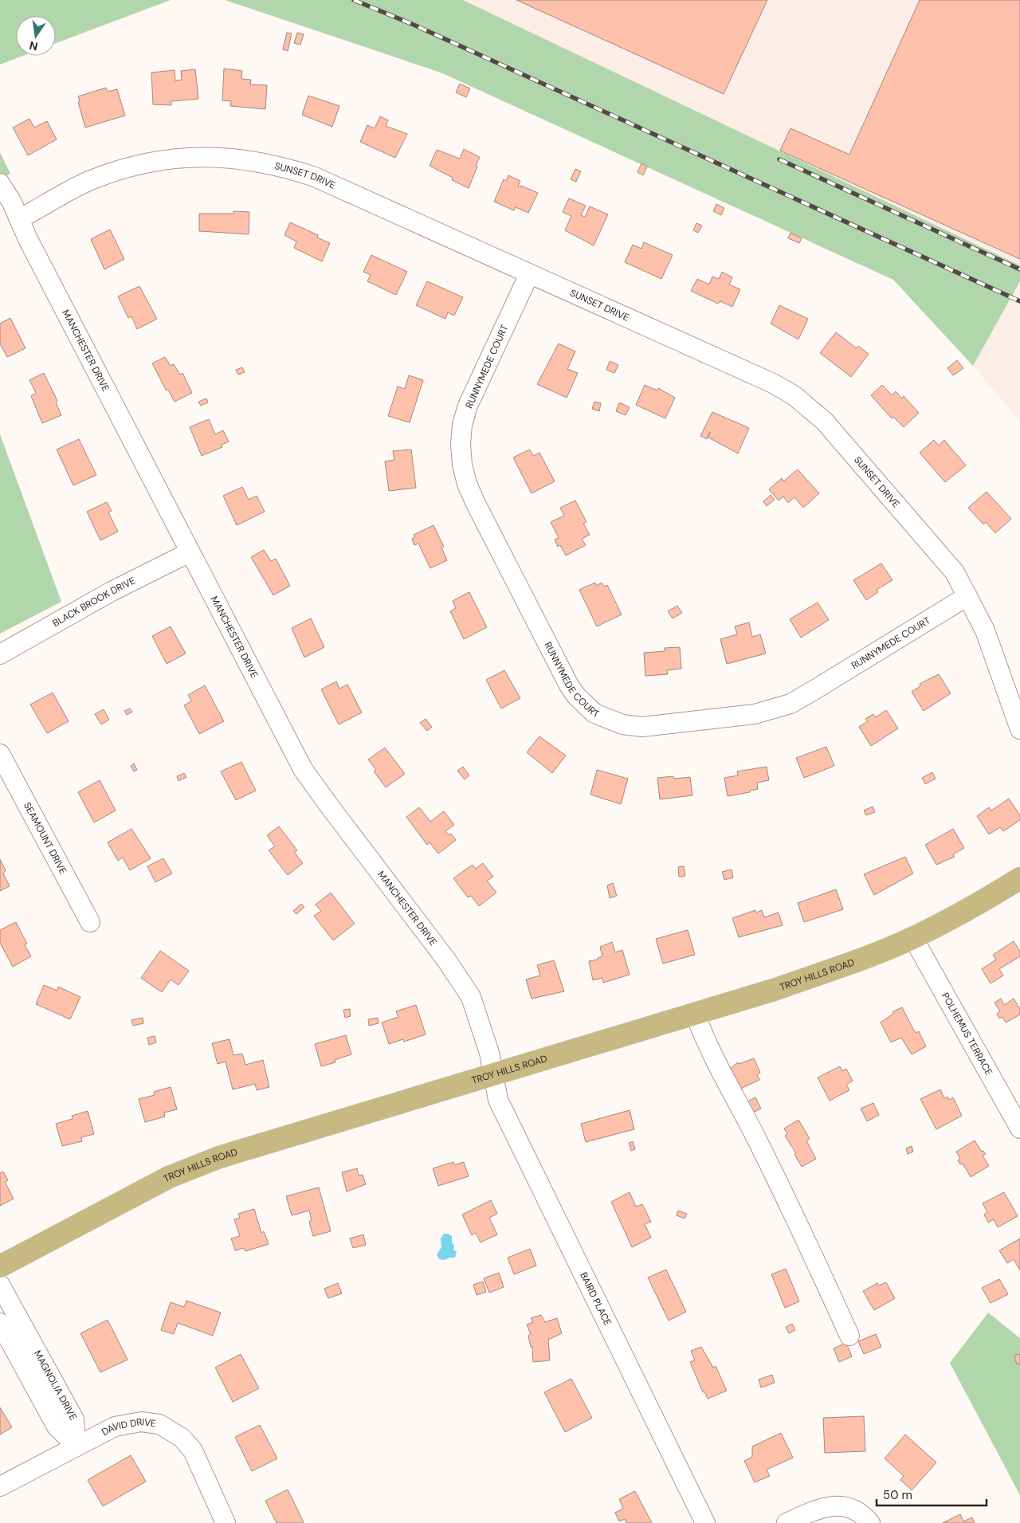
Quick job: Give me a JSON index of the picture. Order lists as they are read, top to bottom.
{
  "streets": {
    "main road": ["TROY HILLS ROAD"],
    "street": [
      "SUNSET DRIVE",
      "MANCHESTER DRIVE",
      "RUNNYMEDE COURT",
      "BLACK BROOK DRIVE",
      "SEAMOUNT DRIVE",
      "POLHEMUS TERRACE",
      "BAIRD PLACE",
      "MAGNOLIA DRIVE",
      "DAVID DRIVE"
    ]
  },
  "crossings": [
    ["SUNSET DRIVE", "MANCHESTER DRIVE"],
    ["SUNSET DRIVE", "RUNNYMEDE COURT"],
    ["MANCHESTER DRIVE", "BLACK BROOK DRIVE"],
    ["MANCHESTER DRIVE", "TROY HILLS ROAD"],
    ["MANCHESTER DRIVE", "BAIRD PLACE"],
    ["TROY HILLS ROAD", "POLHEMUS TERRACE"],
    ["TROY HILLS ROAD", "BAIRD PLACE"],
    ["MAGNOLIA DRIVE", "DAVID DRIVE"]
  ],
  "scale_bar": "50 m",
  "north": "bottom"
}
